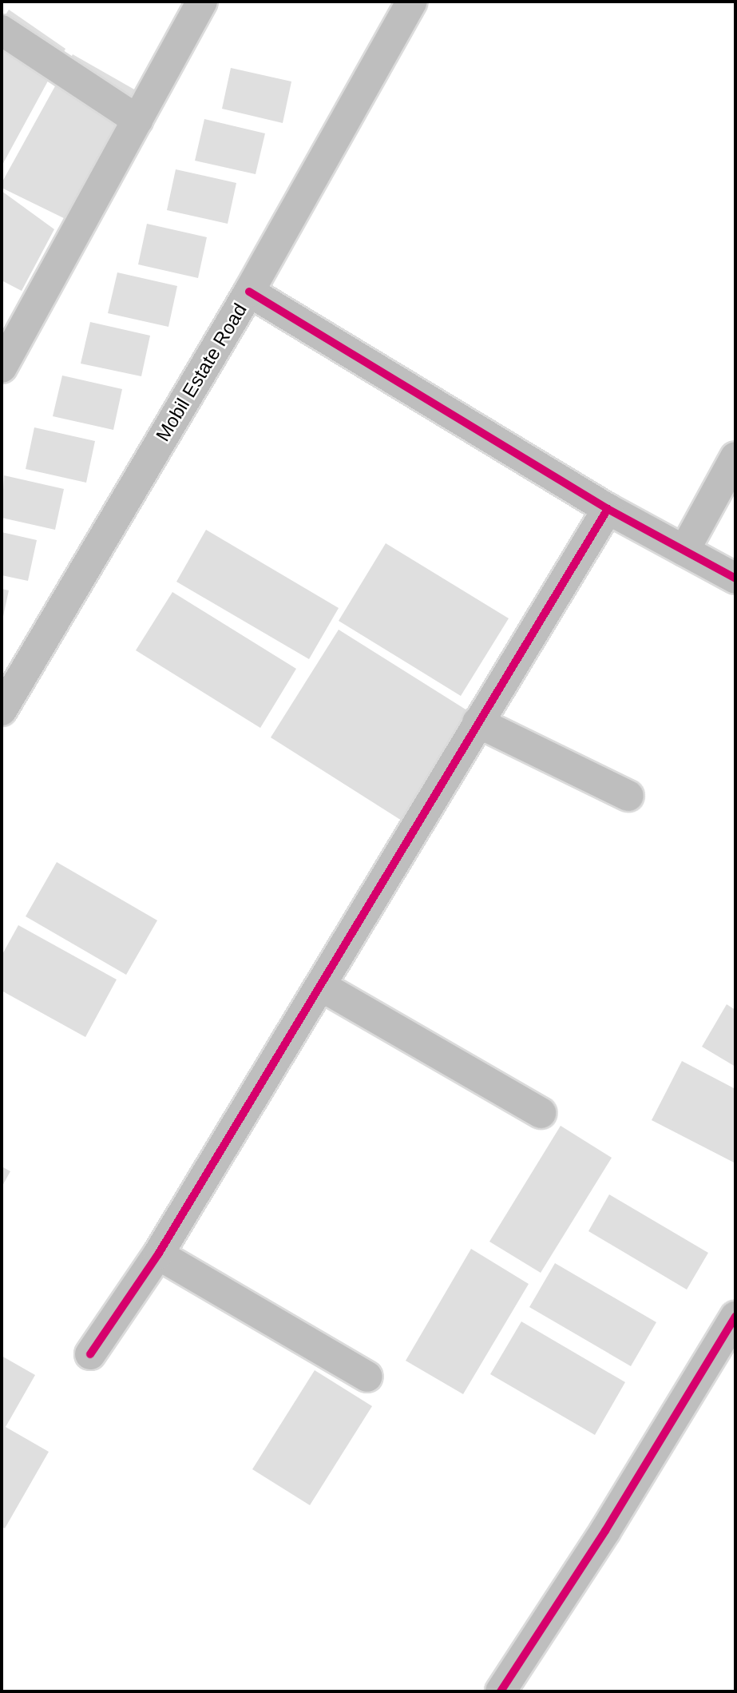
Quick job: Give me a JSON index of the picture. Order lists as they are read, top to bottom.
{
  "streets": {
    "street": ["Mobil Estate Road"]
  }
}
